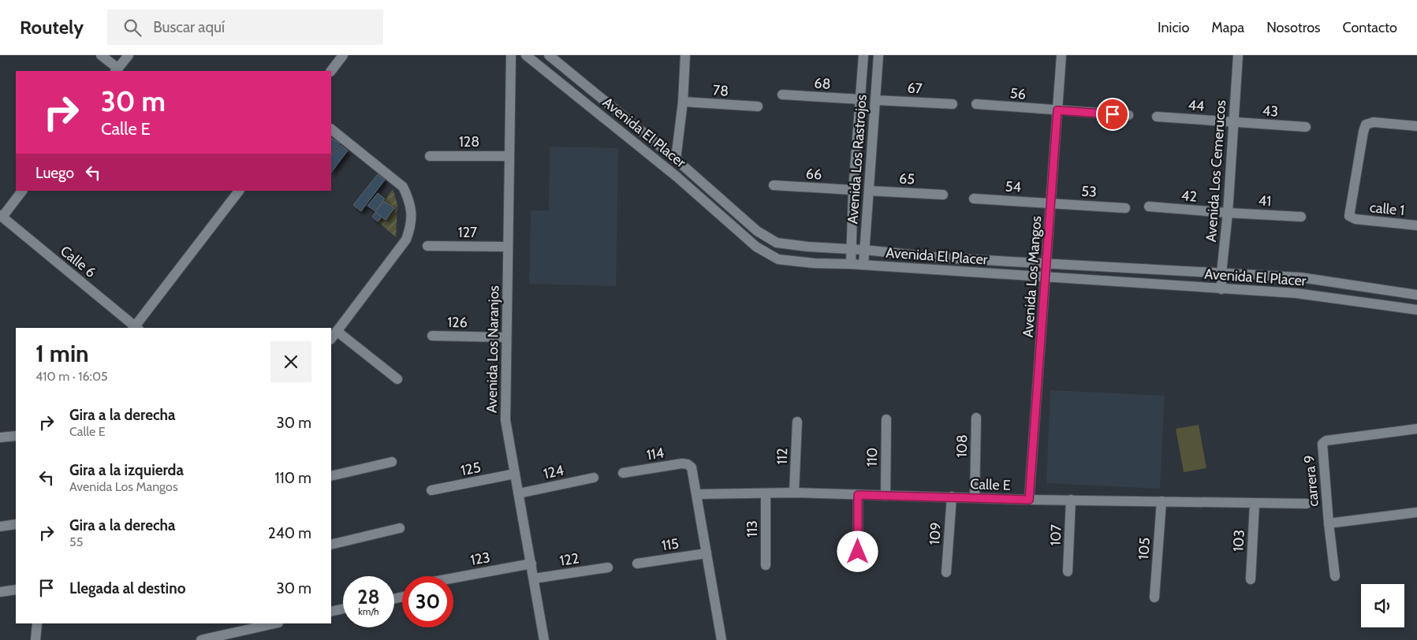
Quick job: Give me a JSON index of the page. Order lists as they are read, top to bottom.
{
  "streets": {
    "street": [
      "68",
      "67",
      "78",
      "56",
      "44",
      "43",
      "Avenida El Placer",
      "128",
      "Avenida Los Rastrojos",
      "Avenida Los Cemerucos",
      "66",
      "65",
      "54",
      "53",
      "42",
      "41",
      "calle 1",
      "127",
      "Calle 6",
      "Avenida Los Mangos",
      "126",
      "Avenida Los Naranjos",
      "108",
      "114",
      "112",
      "110",
      "125",
      "124",
      "carrera 9",
      "Calle E",
      "113",
      "109",
      "107",
      "103",
      "115",
      "105",
      "123",
      "122"
    ]
  },
  "crossings": [
    ["68", "Avenida Los Rastrojos"],
    ["67", "Avenida Los Rastrojos"],
    ["56", "Avenida Los Mangos"],
    ["44", "43"],
    ["44", "Avenida Los Cemerucos"],
    ["43", "Avenida Los Cemerucos"],
    ["Avenida El Placer", "Avenida Los Rastrojos"],
    ["Avenida El Placer", "Avenida Los Cemerucos"],
    ["Avenida El Placer", "Avenida Los Mangos"],
    ["128", "Avenida Los Naranjos"],
    ["Avenida Los Rastrojos", "66"],
    ["Avenida Los Rastrojos", "65"],
    ["Avenida Los Cemerucos", "42"],
    ["Avenida Los Cemerucos", "41"],
    ["54", "53"],
    ["54", "Avenida Los Mangos"],
    ["53", "Avenida Los Mangos"],
    ["42", "41"],
    ["127", "Avenida Los Naranjos"],
    ["Avenida Los Mangos", "Calle E"],
    ["126", "Avenida Los Naranjos"],
    ["Avenida Los Naranjos", "125"],
    ["Avenida Los Naranjos", "124"],
    ["Avenida Los Naranjos", "123"],
    ["Avenida Los Naranjos", "122"],
    ["108", "Calle E"],
    ["114", "Calle E"],
    ["112", "Calle E"],
    ["110", "Calle E"],
    ["Calle E", "113"],
    ["Calle E", "109"],
    ["Calle E", "107"],
    ["Calle E", "103"],
    ["Calle E", "105"]
  ],
  "page": {
    "header": "Routely",
    "search": "Buscar aquí",
    "nav": [
      "Inicio",
      "Mapa",
      "Nosotros",
      "Contacto"
    ],
    "turn": ["30 m", "Calle E"],
    "then": "Luego",
    "heading": ["1 min", "410 m · 16:05"],
    "list": [
      {
        "name": "Gira a la derecha",
        "note": "Calle E",
        "value": "30 m"
      },
      {
        "name": "Gira a la izquierda",
        "note": "Avenida Los Mangos",
        "value": "110 m"
      },
      {
        "name": "Gira a la derecha",
        "note": "55",
        "value": "240 m"
      },
      {
        "name": "Llegada al destino",
        "value": "30 m"
      }
    ],
    "speed": "28 km/h",
    "limit": "30"
  }
}
